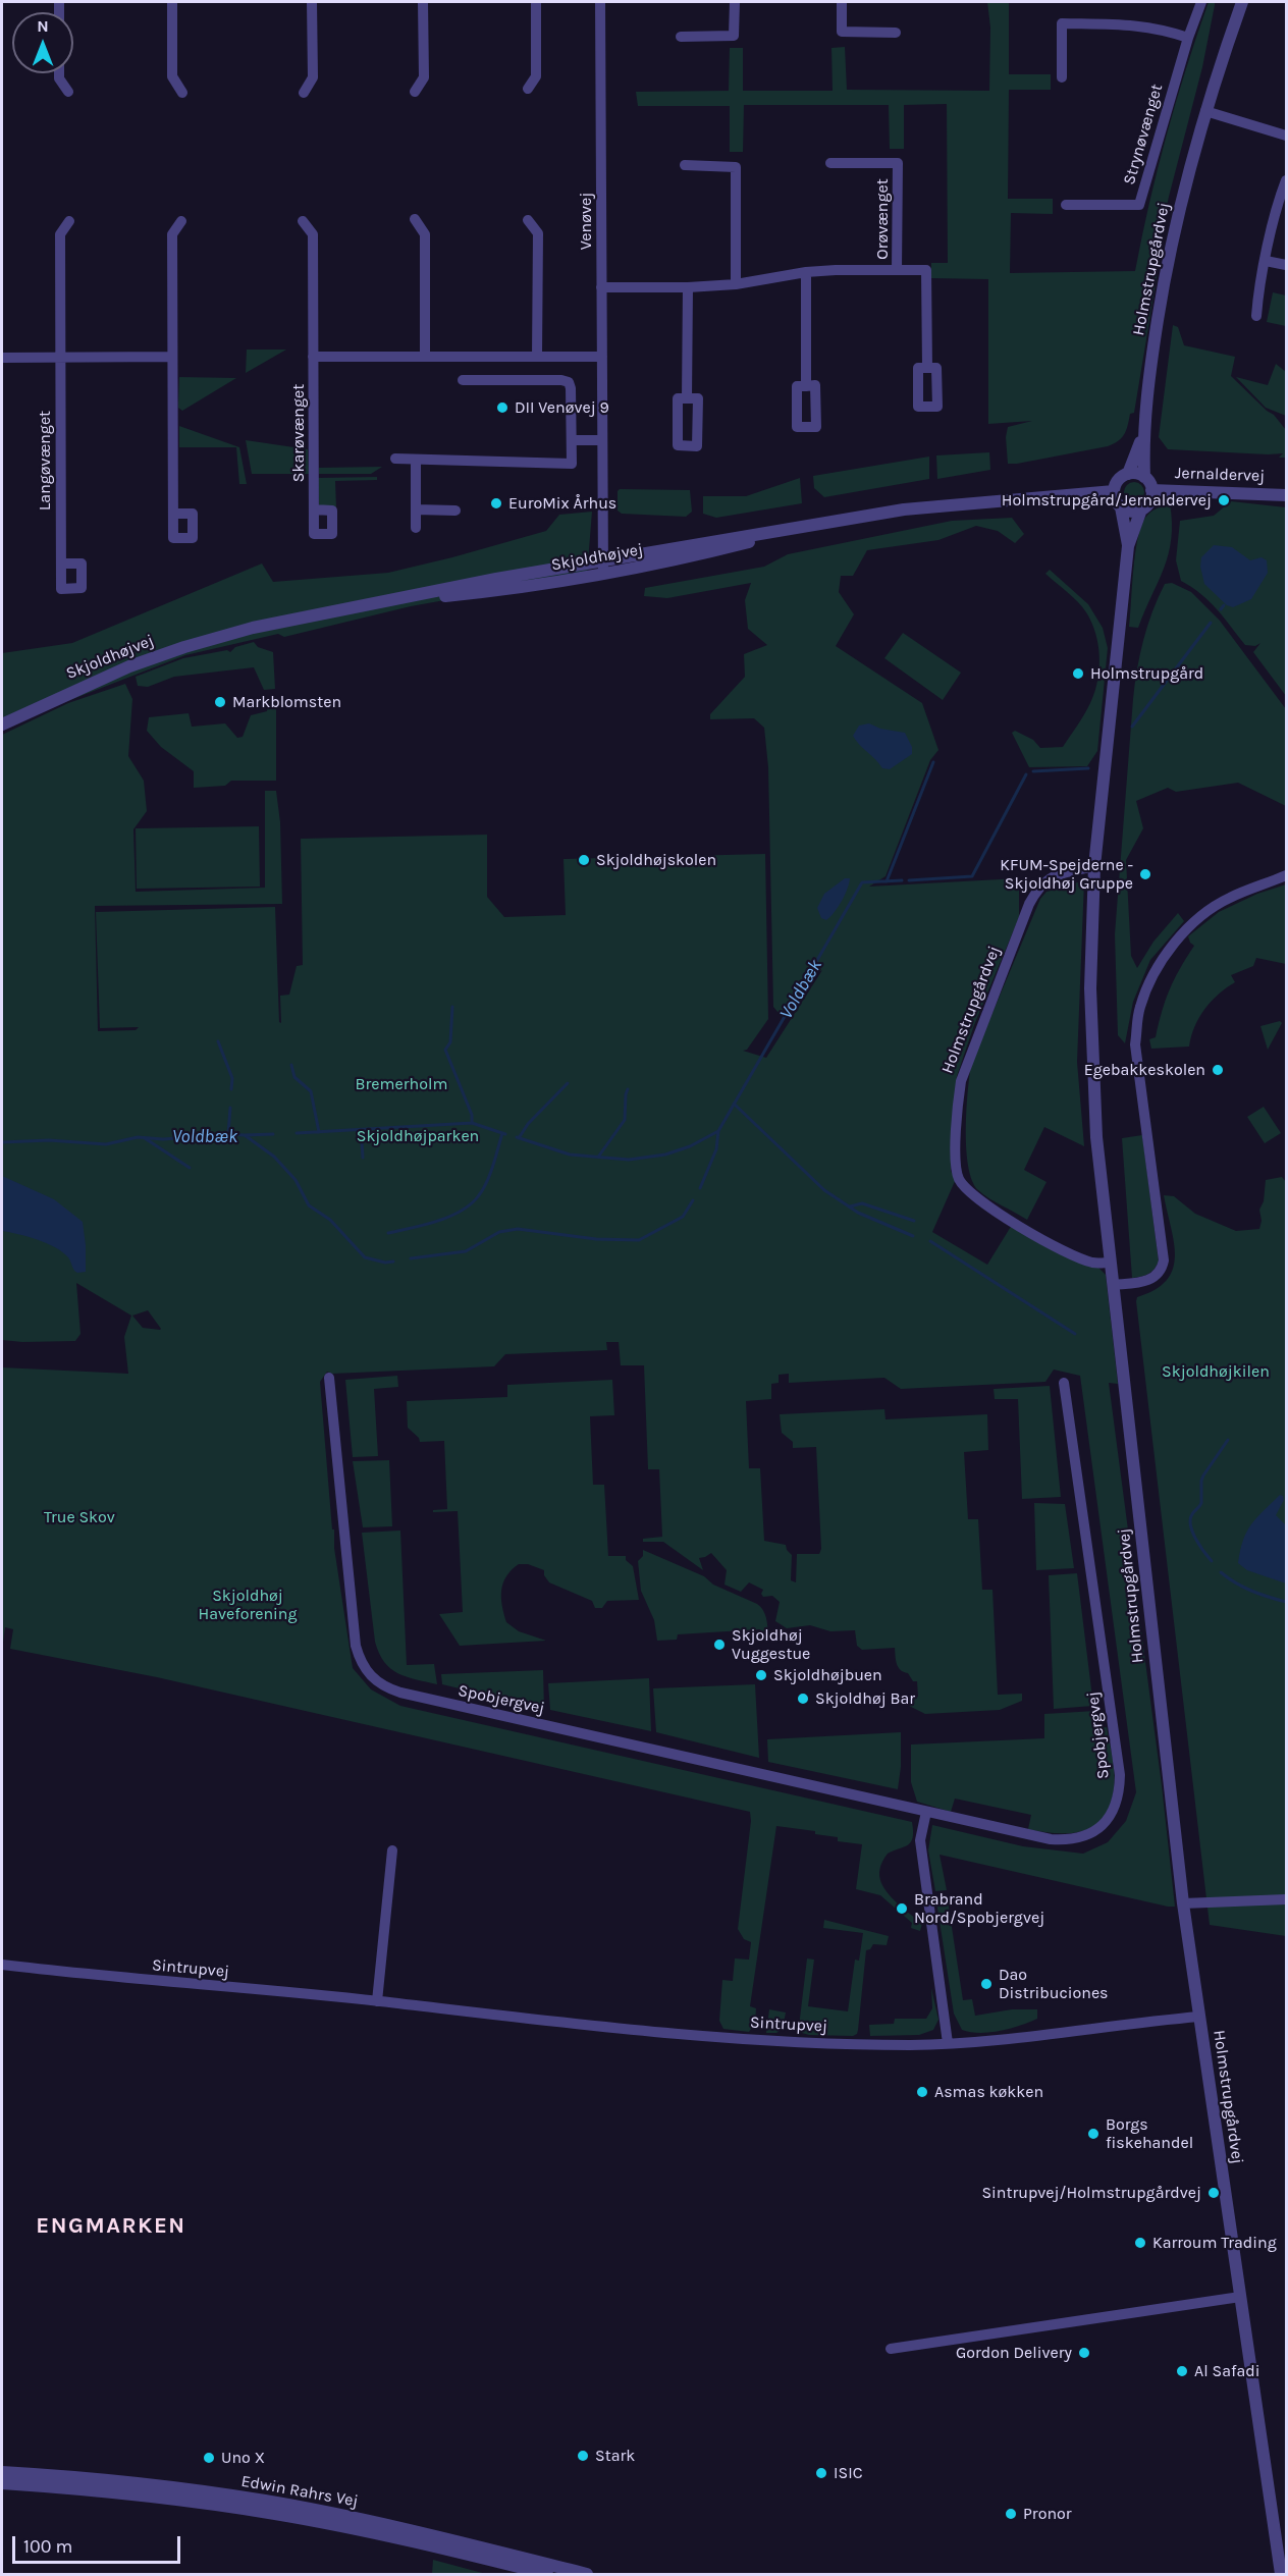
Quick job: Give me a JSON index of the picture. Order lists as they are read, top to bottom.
{
  "streets": {
    "street": [
      "Strynøvænget",
      "Orøvænget",
      "Venøvej",
      "Holmstrupgårdvej",
      "Skarøvænget",
      "Langøvænget",
      "Jernaldervej",
      "Skjoldhøjvej",
      "Spobjergvej",
      "Sintrupvej",
      "Edwin Rahrs Vej"
    ]
  },
  "crossings": [
    ["Orøvænget", "Venøvej"],
    ["Venøvej", "Skjoldhøjvej"],
    ["Holmstrupgårdvej", "Jernaldervej"],
    ["Holmstrupgårdvej", "Skjoldhøjvej"],
    ["Holmstrupgårdvej", "Sintrupvej"],
    ["Jernaldervej", "Skjoldhøjvej"]
  ],
  "districts": ["ENGMARKEN"],
  "water": ["Voldbæk"],
  "parks": [
    "Bremerholm",
    "Skjoldhøjparken",
    "Skjoldhøjkilen",
    "True Skov",
    "Skjoldhøj Haveforening"
  ],
  "places": [
    "DII Venøvej 9",
    "Holmstrupgård/Jernaldervej",
    "EuroMix Århus",
    "Holmstrupgård",
    "Markblomsten",
    "Skjoldhøjskolen",
    "KFUM-Spejderne - Skjoldhøj Gruppe",
    "Egebakkeskolen",
    "Skjoldhøj Vuggestue",
    "Skjoldhøjbuen",
    "Skjoldhøj Bar",
    "Brabrand Nord/Spobjergvej",
    "Dao Distribuciones",
    "Asmas køkken",
    "Borgs fiskehandel",
    "Sintrupvej/Holmstrupgårdvej",
    "Karroum Trading",
    "Gordon Delivery",
    "Al Safadi",
    "Stark",
    "Uno X",
    "ISIC",
    "Pronor"
  ],
  "scale_bar": "100 m",
  "north": "top"
}
